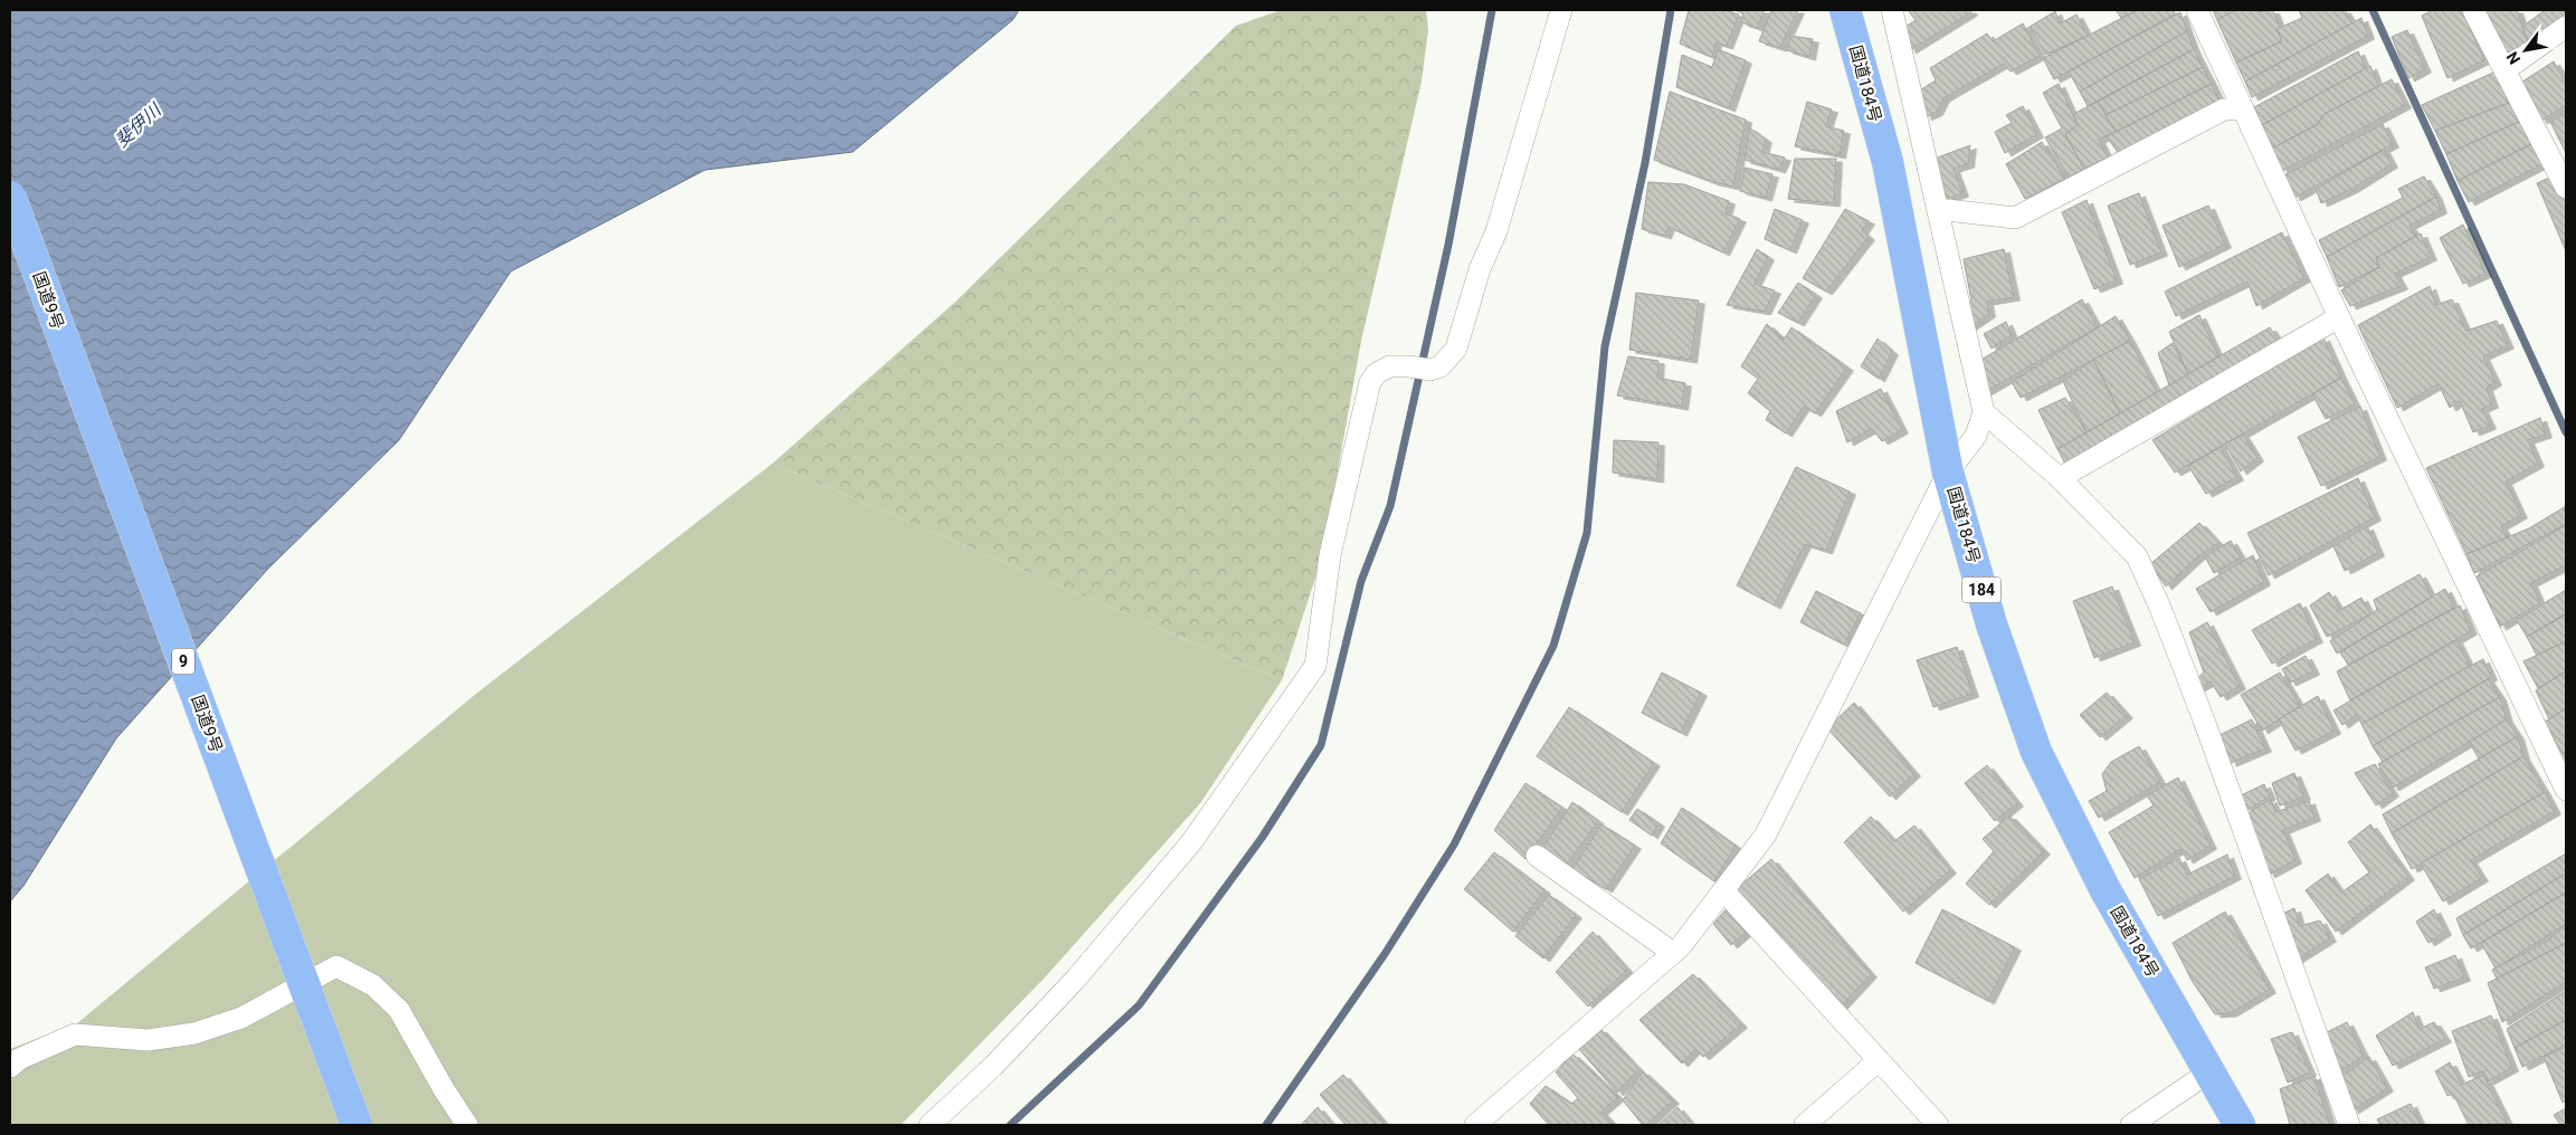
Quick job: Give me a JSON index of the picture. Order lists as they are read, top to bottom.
{
  "streets": {
    "highway": [
      "国道184号",
      "国道9号",
      "184",
      "9"
    ]
  },
  "water": ["斐伊川"],
  "north": "bottom left"
}
